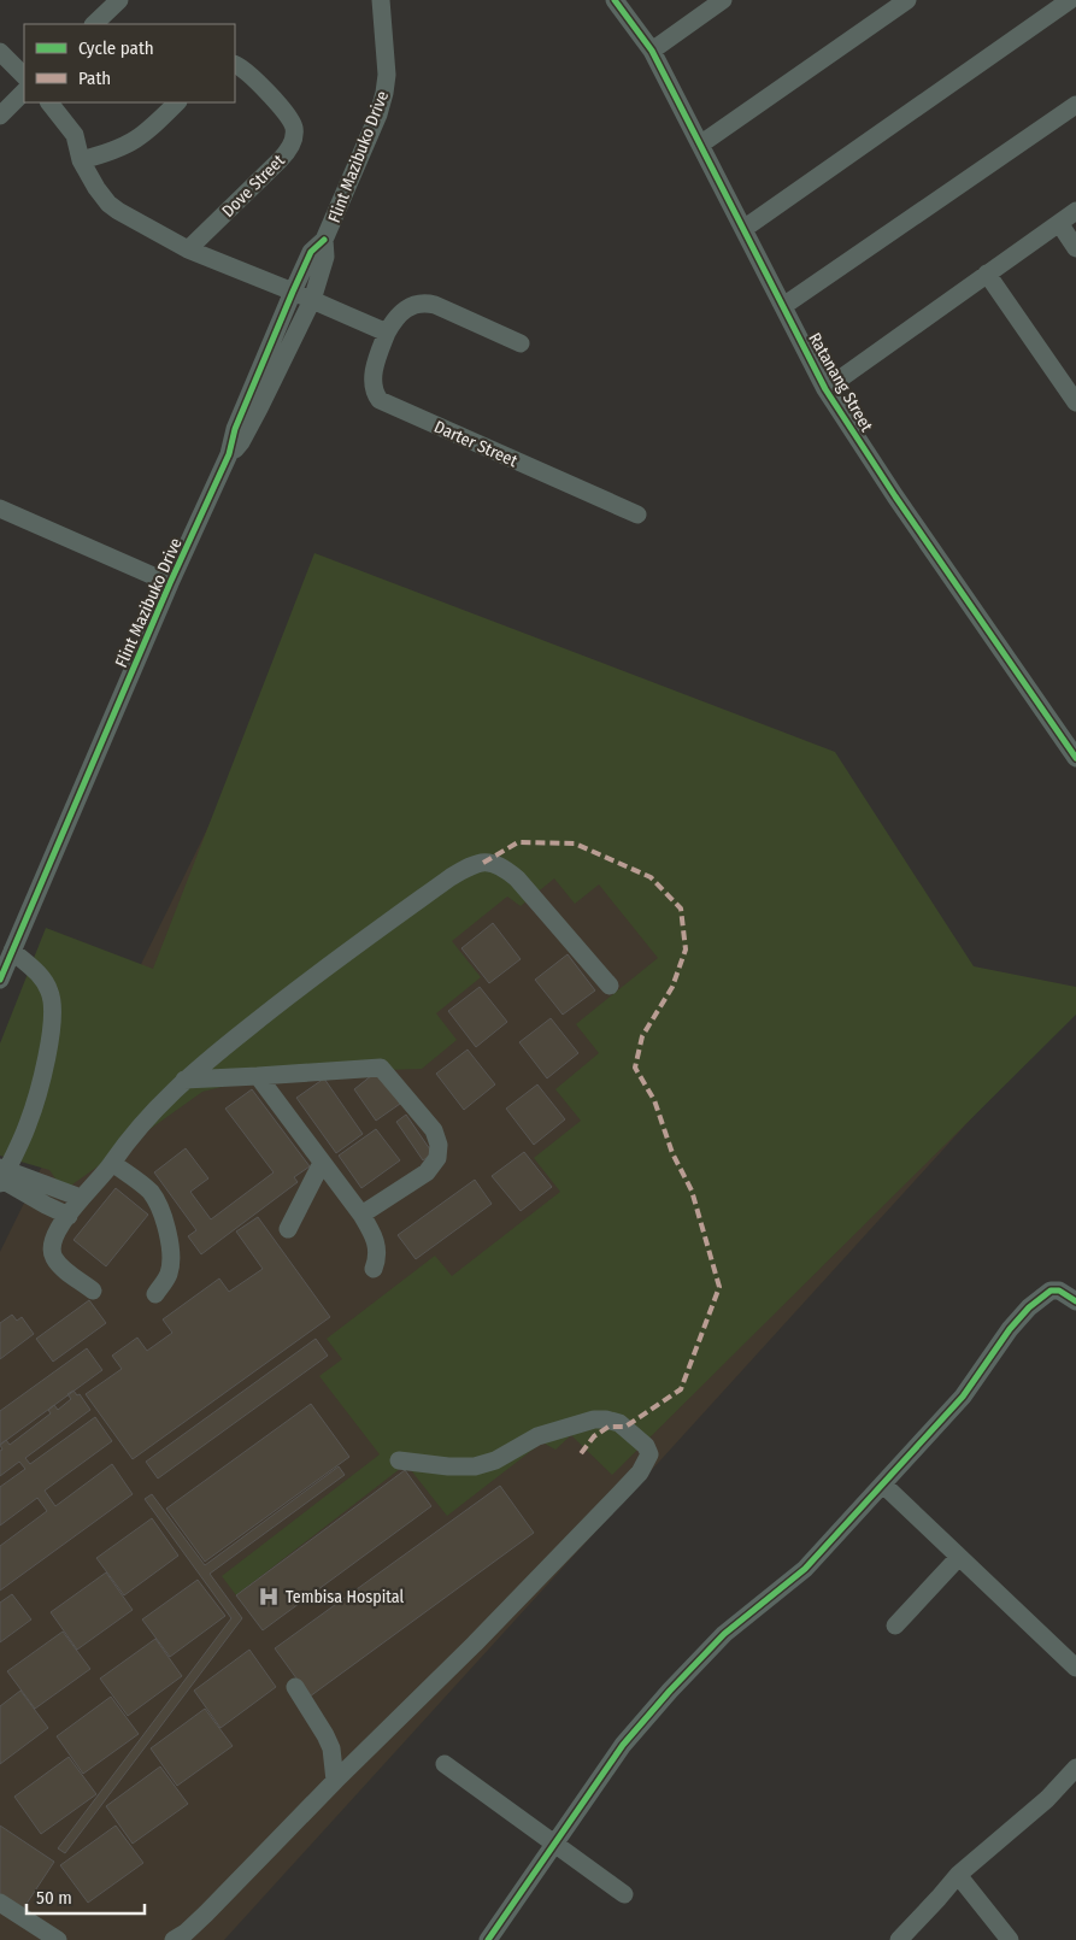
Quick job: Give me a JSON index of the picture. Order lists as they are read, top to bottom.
{
  "streets": {
    "street": [
      "Flint Mazibuko Drive",
      "Dove Street",
      "Ratanang Street",
      "Darter Street"
    ]
  },
  "places": {
    "hospital": ["Tembisa Hospital"]
  },
  "legend": ["Cycle path", "Path"],
  "scale_bar": "50 m"
}
